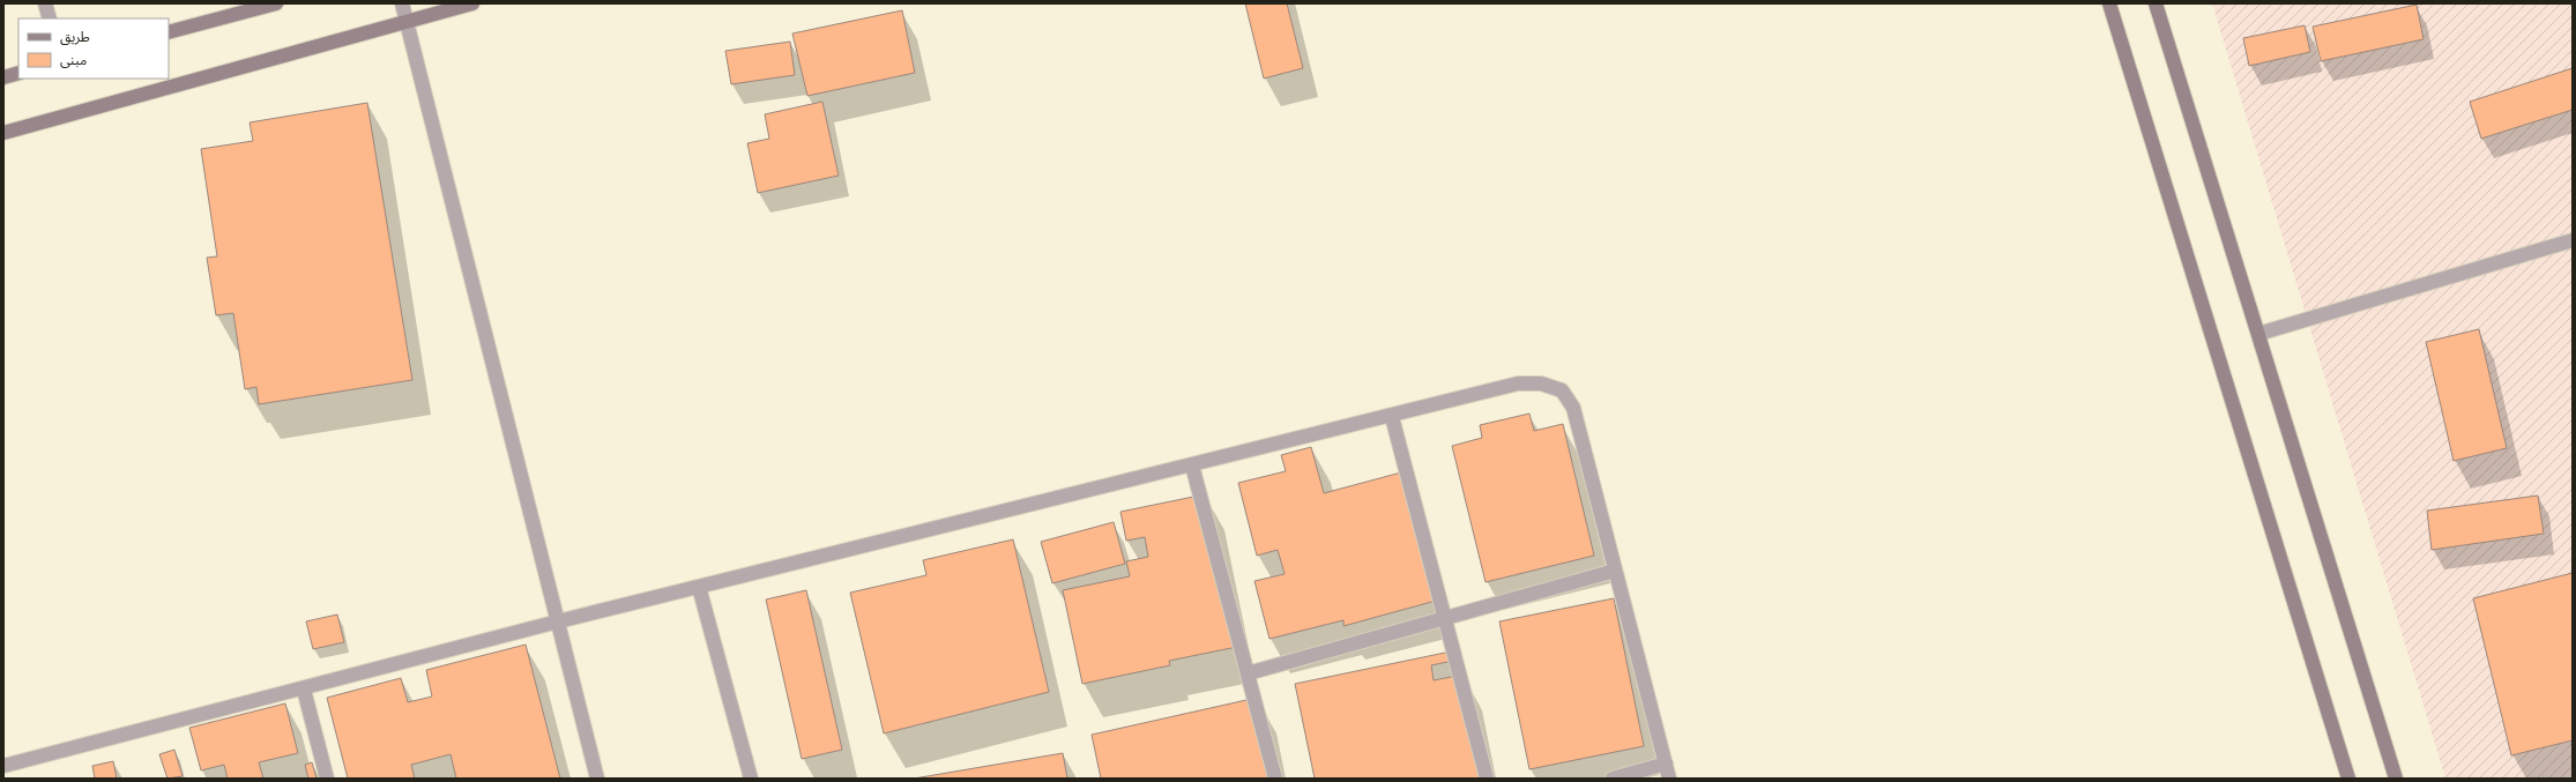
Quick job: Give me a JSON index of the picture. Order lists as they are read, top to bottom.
{
  "legend": ["طريق", "مبنى"]
}
